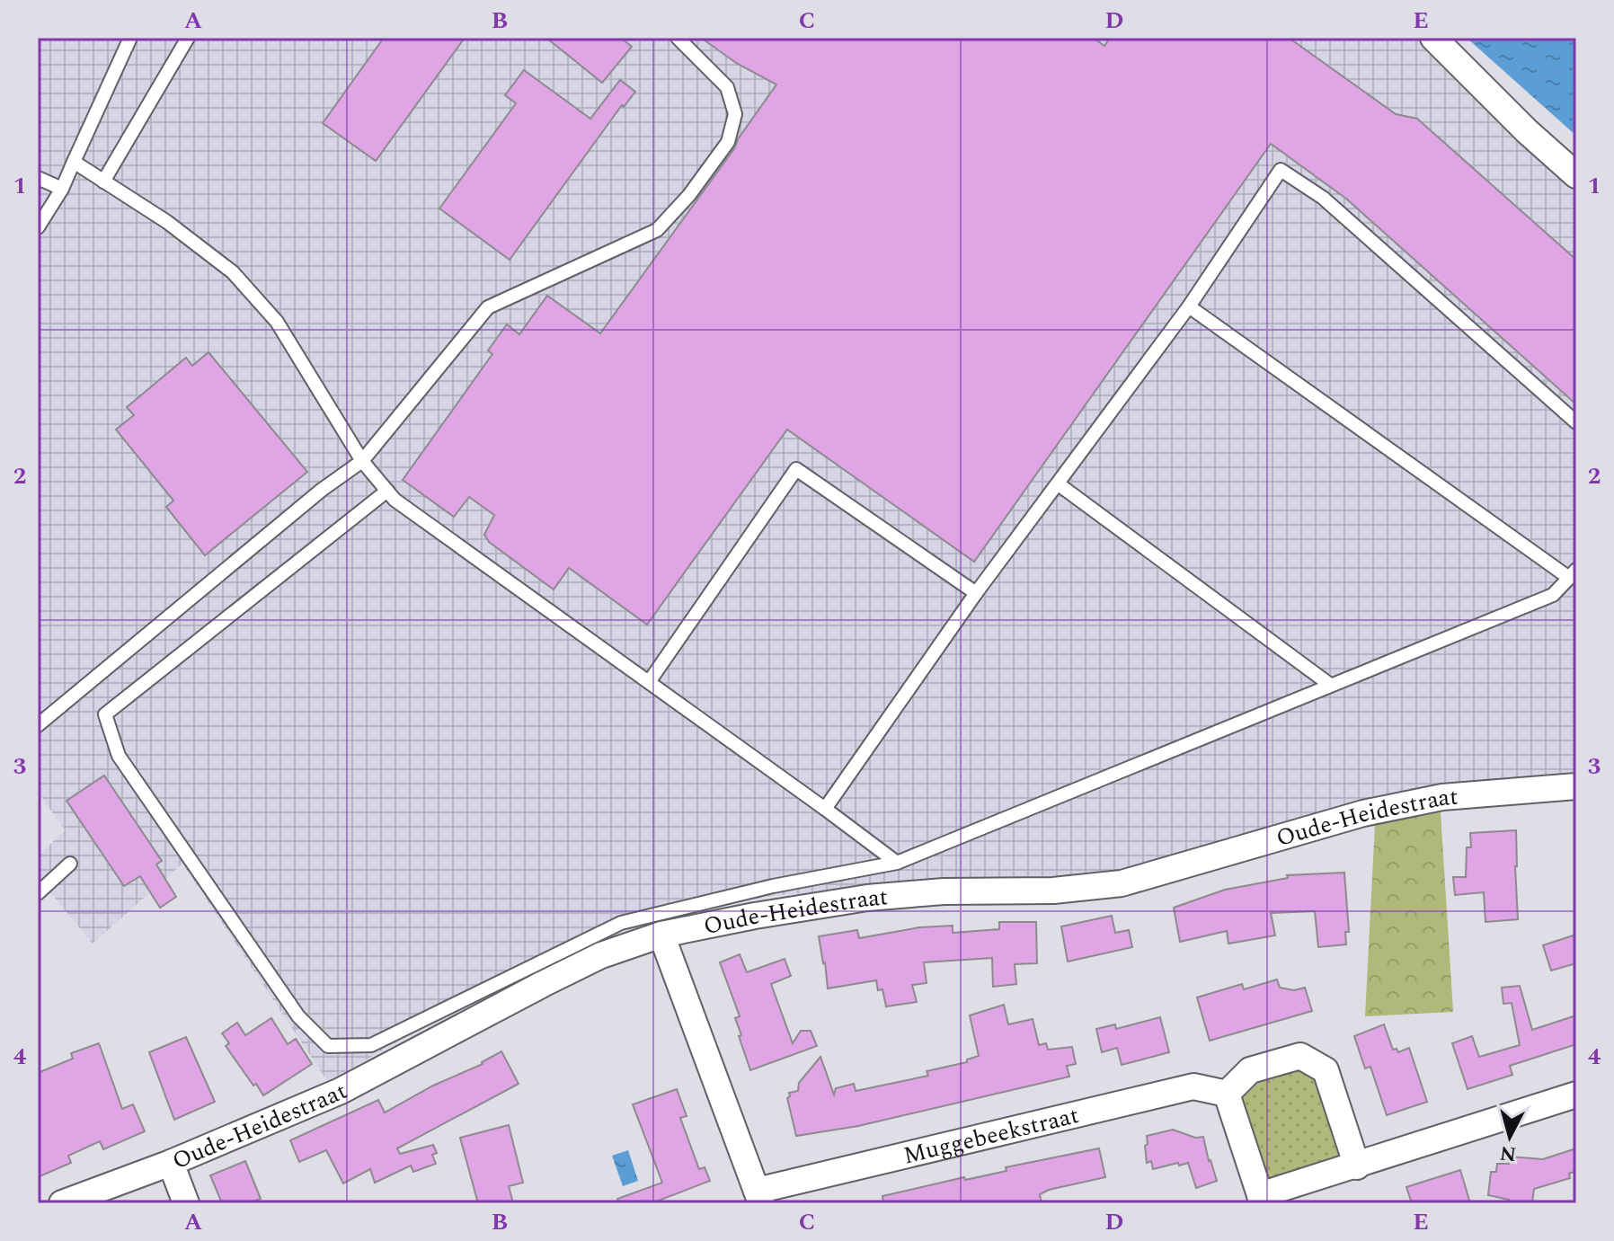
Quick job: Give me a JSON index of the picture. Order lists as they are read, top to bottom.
{
  "streets": {
    "street": ["Oude-Heidestraat", "Muggebeekstraat"]
  },
  "crossings": [
    ["Oude-Heidestraat", "Muggebeekstraat"]
  ],
  "north": "bottom",
  "grid": {
    "columns": [
      "A",
      "B",
      "C",
      "D",
      "E"
    ],
    "rows": [
      "1",
      "2",
      "3",
      "4"
    ]
  }
}
